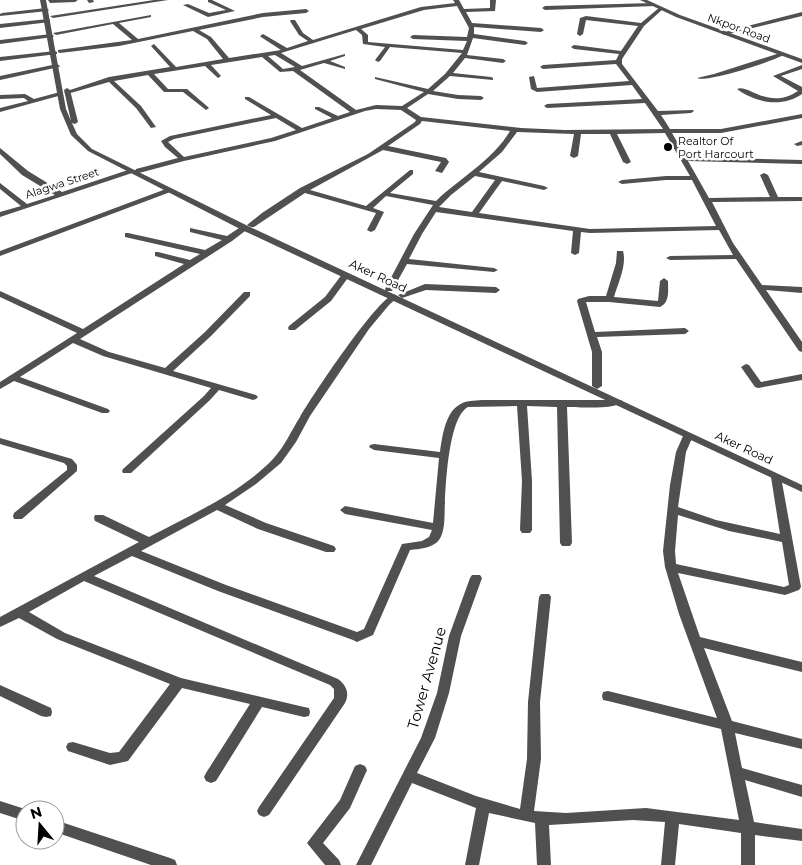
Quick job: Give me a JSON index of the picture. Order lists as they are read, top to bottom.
{
  "streets": {
    "street": [
      "Nkpor Road",
      "Alagwa Street",
      "Aker Road",
      "Tower Avenue"
    ]
  },
  "crossings": [
    ["Alagwa Street", "Aker Road"]
  ],
  "places": ["Realtor Of Port Harcourt"],
  "north": "top"
}
